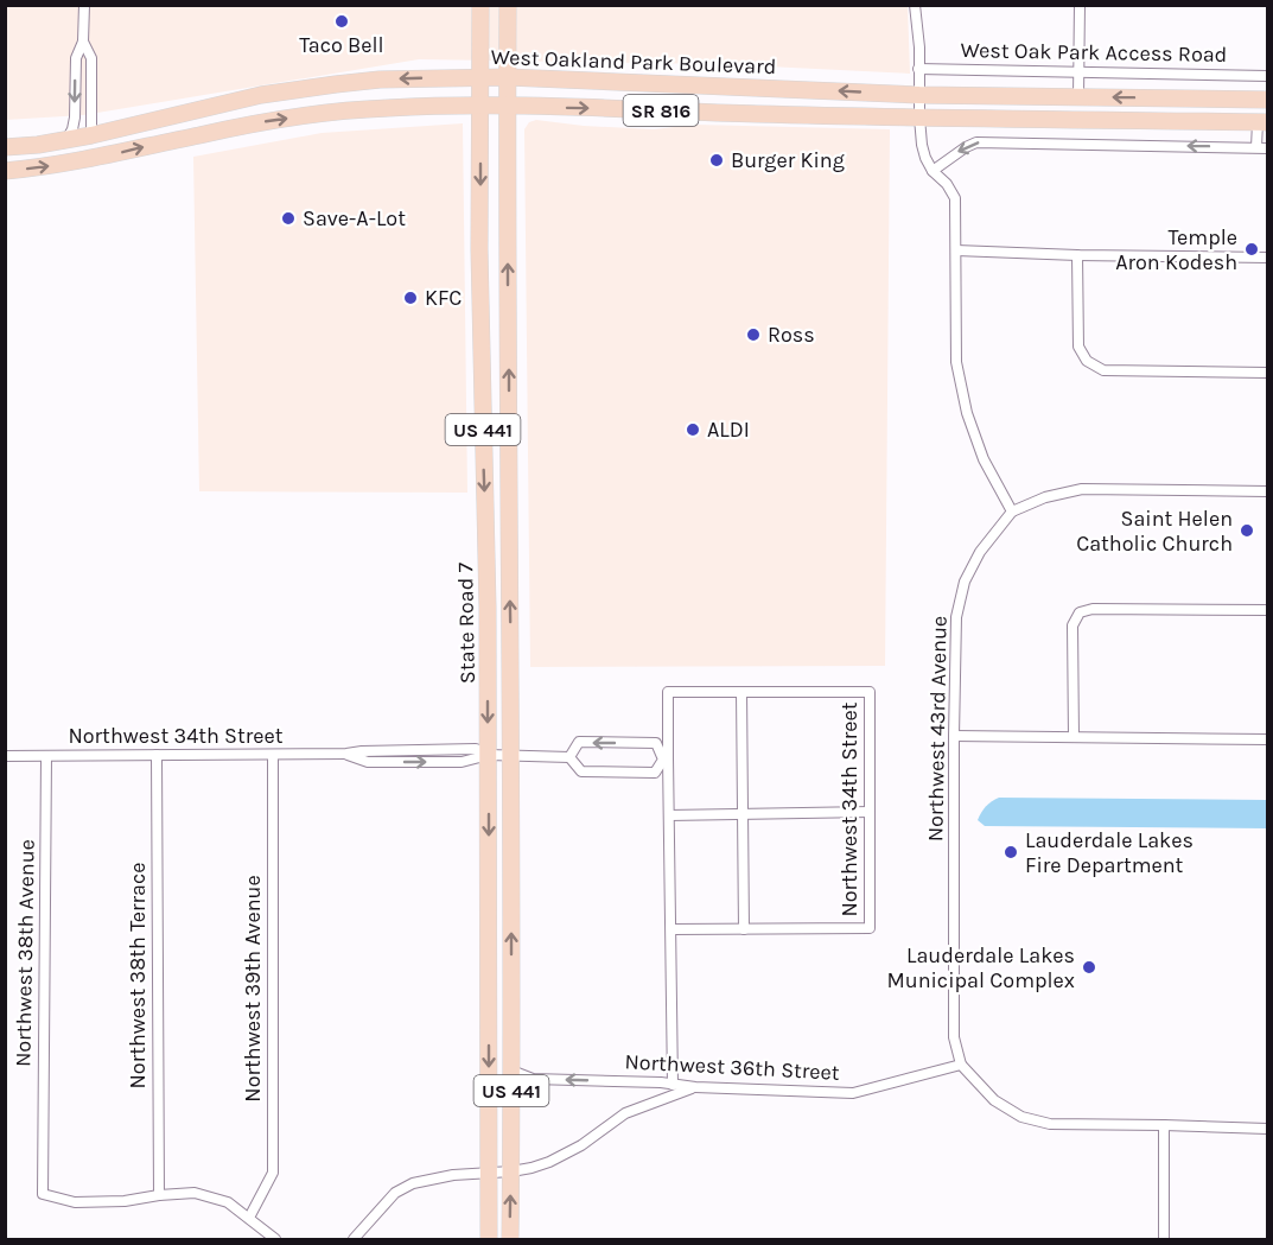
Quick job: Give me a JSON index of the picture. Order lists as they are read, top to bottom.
{
  "streets": {
    "main road": [
      "West Oakland Park Boulevard",
      "SR 816",
      "US 441",
      "State Road 7"
    ],
    "street": [
      "West Oak Park Access Road",
      "Northwest 43rd Avenue",
      "Northwest 34th Street",
      "Northwest 38th Avenue",
      "Northwest 38th Terrace",
      "Northwest 39th Avenue",
      "Northwest 36th Street"
    ]
  },
  "crossings": [
    ["West Oakland Park Boulevard", "State Road 7"],
    ["SR 816", "State Road 7"],
    ["State Road 7", "Northwest 34th Street"],
    ["State Road 7", "Northwest 36th Street"],
    ["Northwest 43rd Avenue", "Northwest 36th Street"],
    ["Northwest 34th Street", "Northwest 38th Avenue"],
    ["Northwest 34th Street", "Northwest 38th Terrace"],
    ["Northwest 34th Street", "Northwest 39th Avenue"],
    ["Northwest 34th Street", "Northwest 36th Street"],
    ["Northwest 38th Avenue", "Northwest 38th Terrace"]
  ],
  "one_way": ["Northwest 36th Street"],
  "places": [
    "Taco Bell",
    "Burger King",
    "Save-A-Lot",
    "Temple Aron Kodesh",
    "KFC",
    "Ross",
    "ALDI",
    "Saint Helen Catholic Church",
    "Lauderdale Lakes Fire Department",
    "Lauderdale Lakes Municipal Complex"
  ]
}
